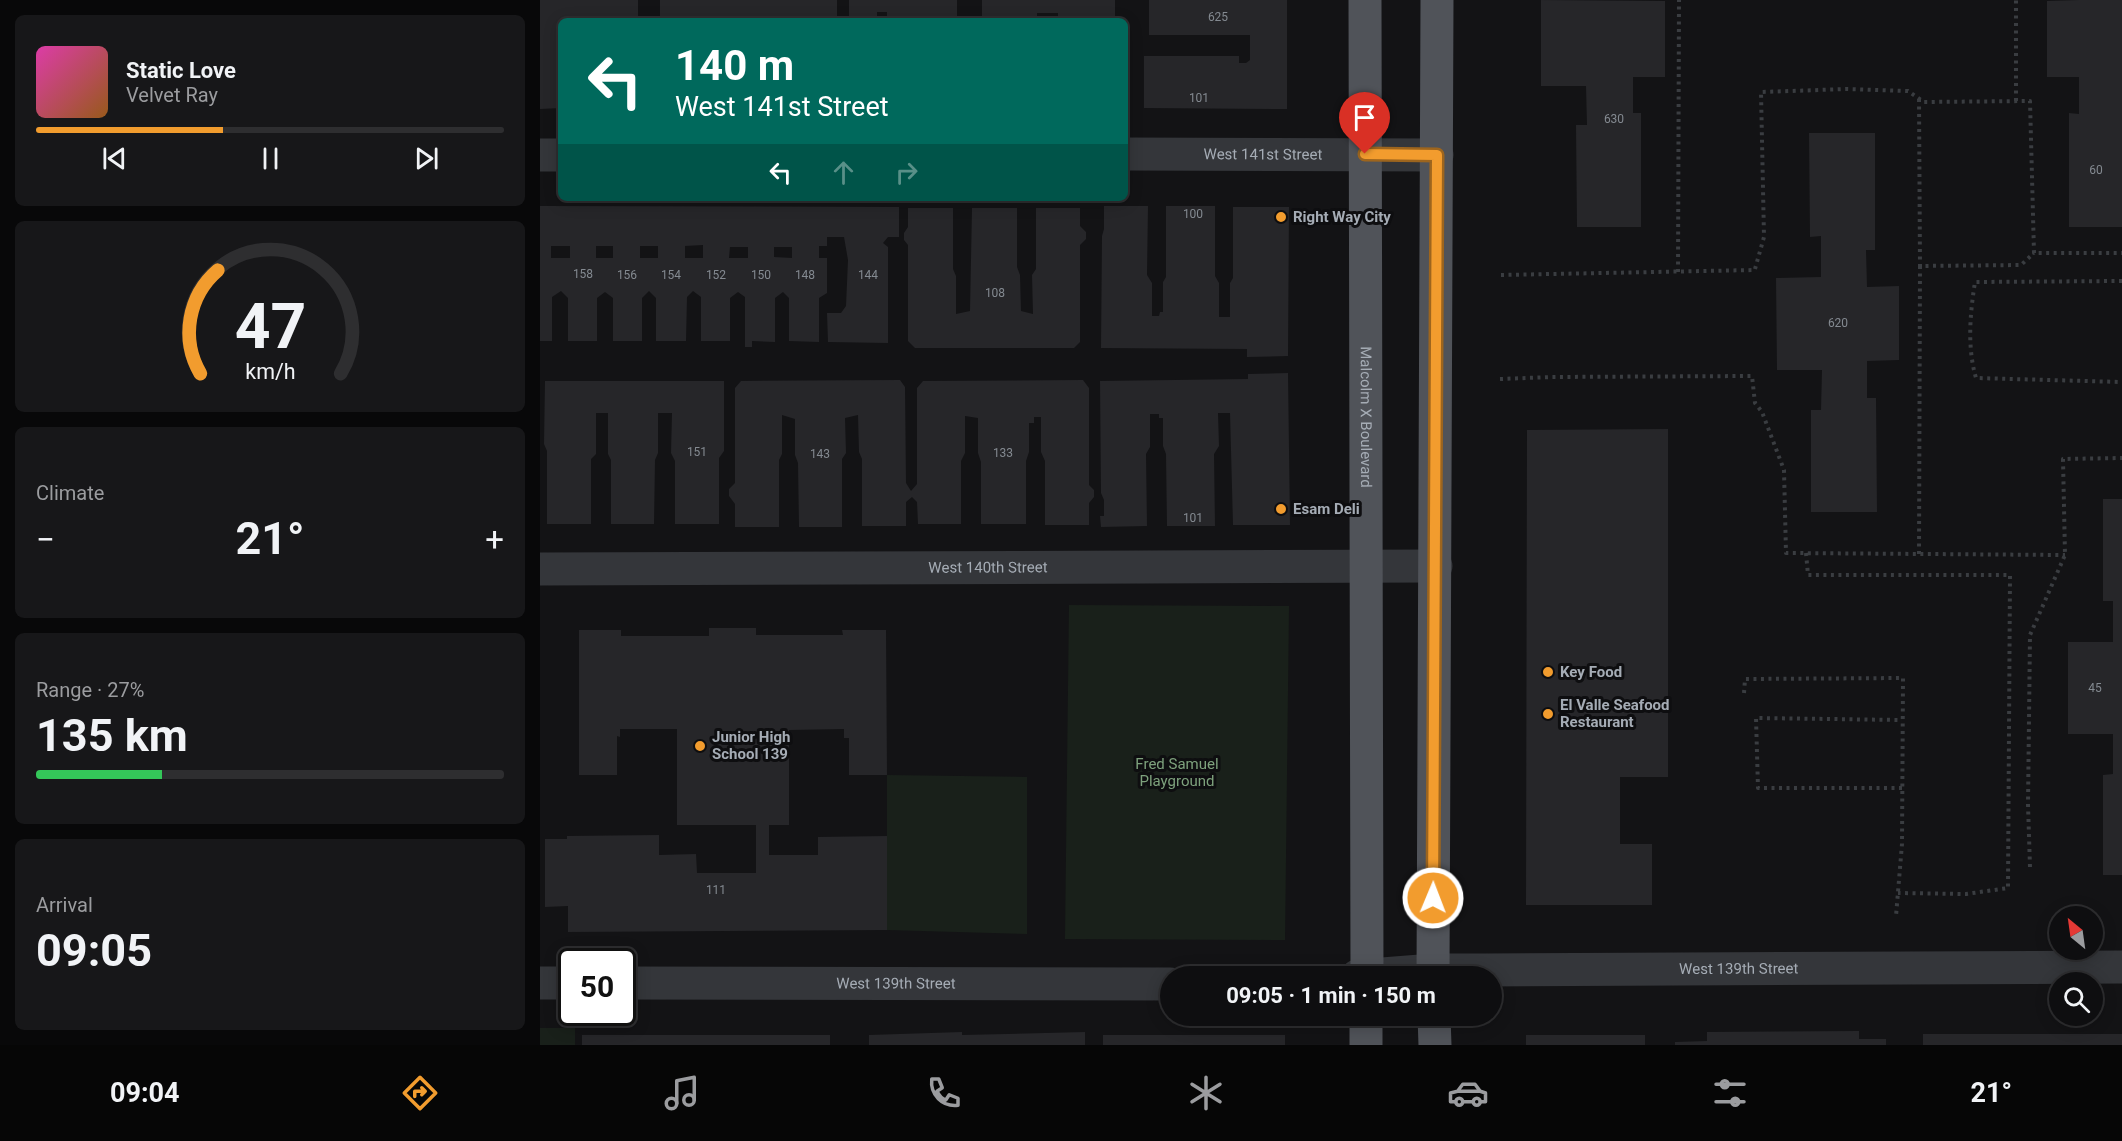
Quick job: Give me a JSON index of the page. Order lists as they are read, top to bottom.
{
  "streets": {
    "main road": ["Malcolm X Boulevard"],
    "street": ["West 141st Street", "West 140th Street", "West 139th Street"]
  },
  "crossings": [
    ["West 141st Street", "Malcolm X Boulevard"],
    ["Malcolm X Boulevard", "West 140th Street"]
  ],
  "parks": ["Fred Samuel Playground"],
  "places": [
    "Right Way City",
    "Esam Deli",
    "Key Food",
    "El Valle Seafood Restaurant",
    "Junior High School 139"
  ],
  "house_numbers": [
    "625",
    "101",
    "630",
    "60",
    "100",
    "158",
    "156",
    "154",
    "152",
    "150",
    "148",
    "144",
    "108",
    "620",
    "151",
    "133",
    "143",
    "101",
    "45",
    "111"
  ],
  "north": "top left",
  "page": {
    "turn": ["140 m", "West 141st Street"],
    "song": ["Static Love", "Velvet Ray"],
    "tile": [
      "Climate",
      ["Range · 27%", "135 km"],
      ["Arrival", "09:05"]
    ],
    "heat": ["−", "21°", "+"],
    "limit": "50",
    "trip": "09:05 · 1 min · 150 m",
    "tabs": ["09:04", "21°"],
    "gauge": ["47", "km/h"]
  }
}
